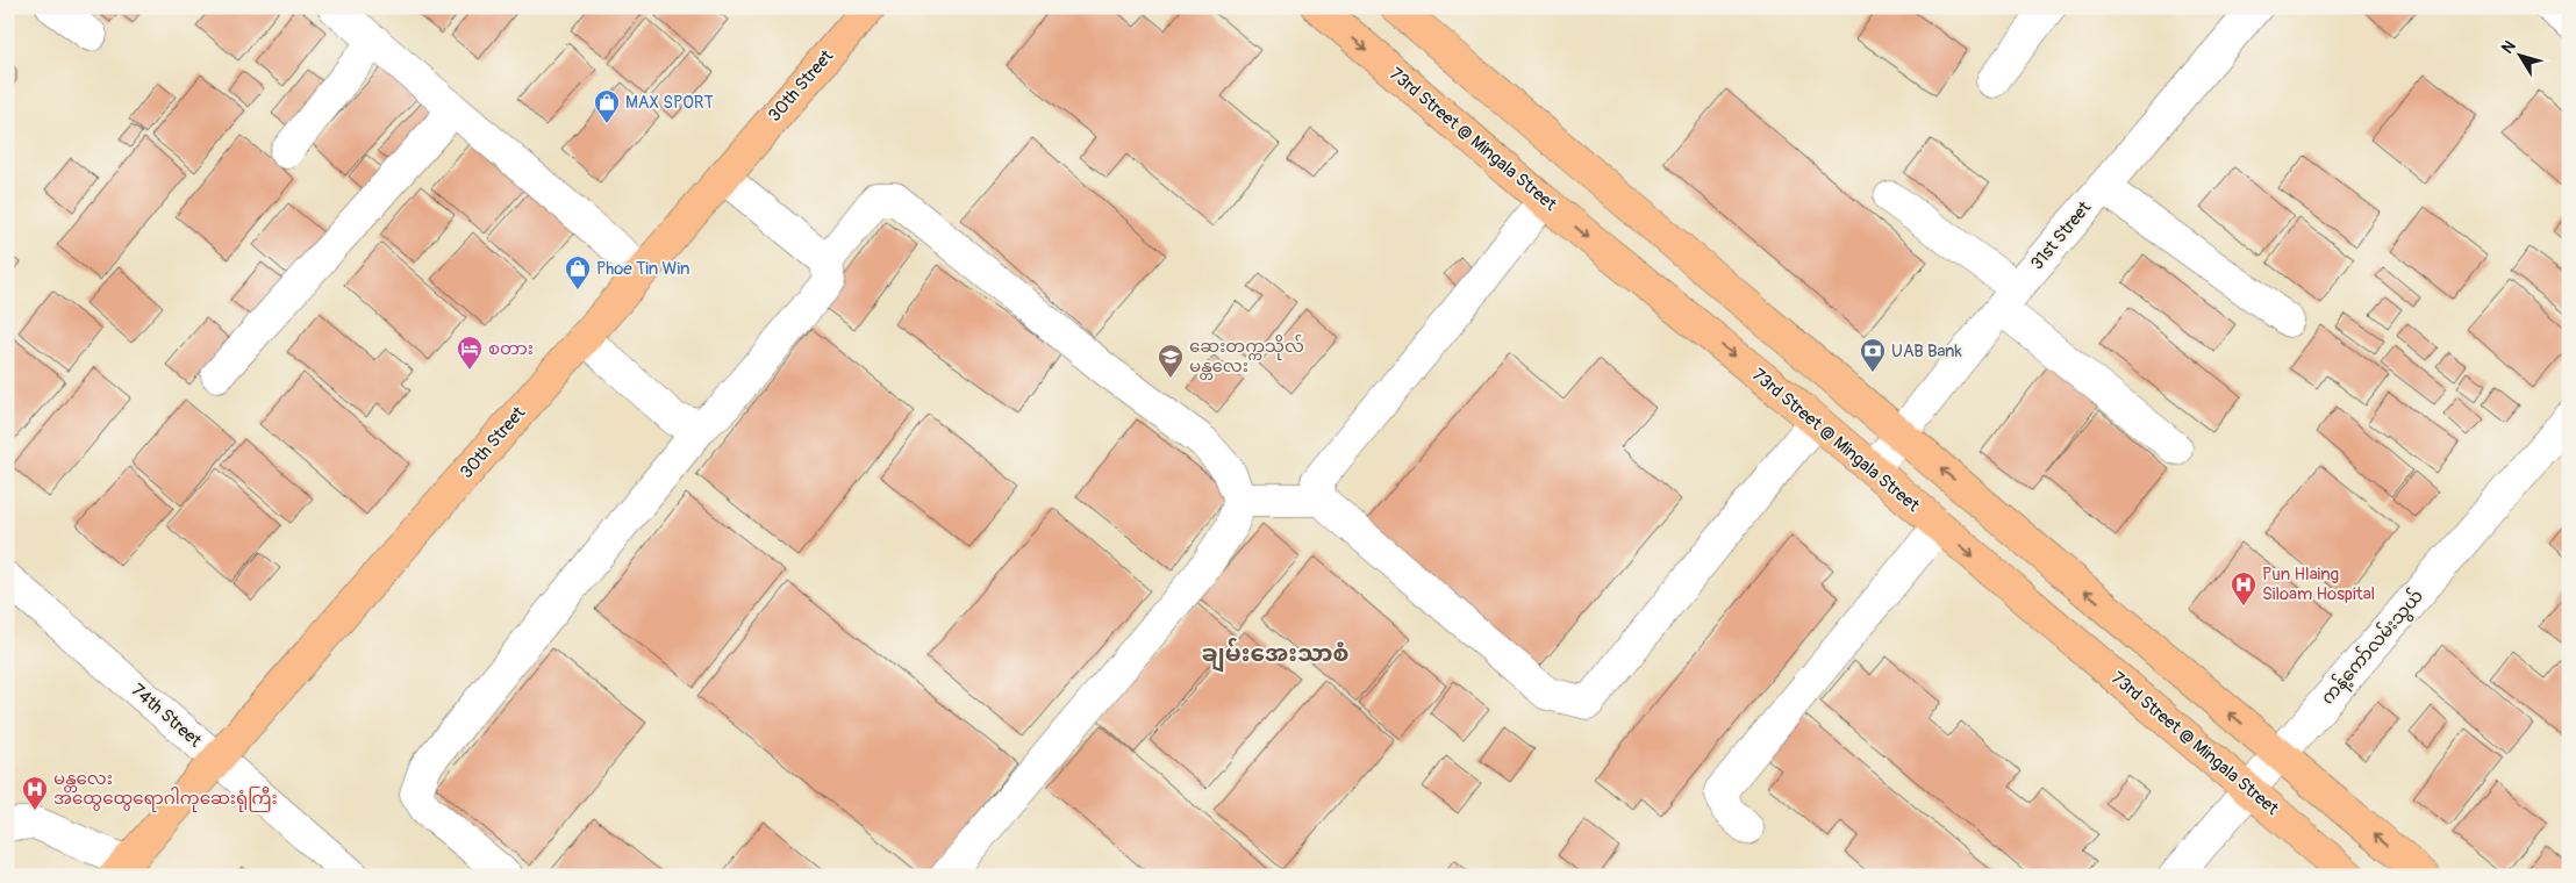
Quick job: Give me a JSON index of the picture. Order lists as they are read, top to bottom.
{
  "streets": {
    "main road": ["30th Street", "73rd Street @ Mingala Street"],
    "street": ["31st Street", "ကန့်ကော်လမ်းသွယ်", "74th Street"]
  },
  "crossings": [
    ["30th Street", "74th Street"],
    ["73rd Street @ Mingala Street", "31st Street"],
    ["73rd Street @ Mingala Street", "ကန့်ကော်လမ်းသွယ်"]
  ],
  "districts": ["ချမ်းအေးသာစံ"],
  "places": {
    "shop": ["MAX SPORT", "Phoe Tin Win"],
    "hotel": ["စတား"],
    "bank": ["UAB Bank"],
    "school or university": ["ဆေးတက္ကသိုလ် မန္တလေး"],
    "hospital": ["Pun Hlaing Siloam Hospital", "မန္တလေး အထွေထွေရောဂါကုဆေးရုံကြီး"]
  },
  "north": "top left"
}
